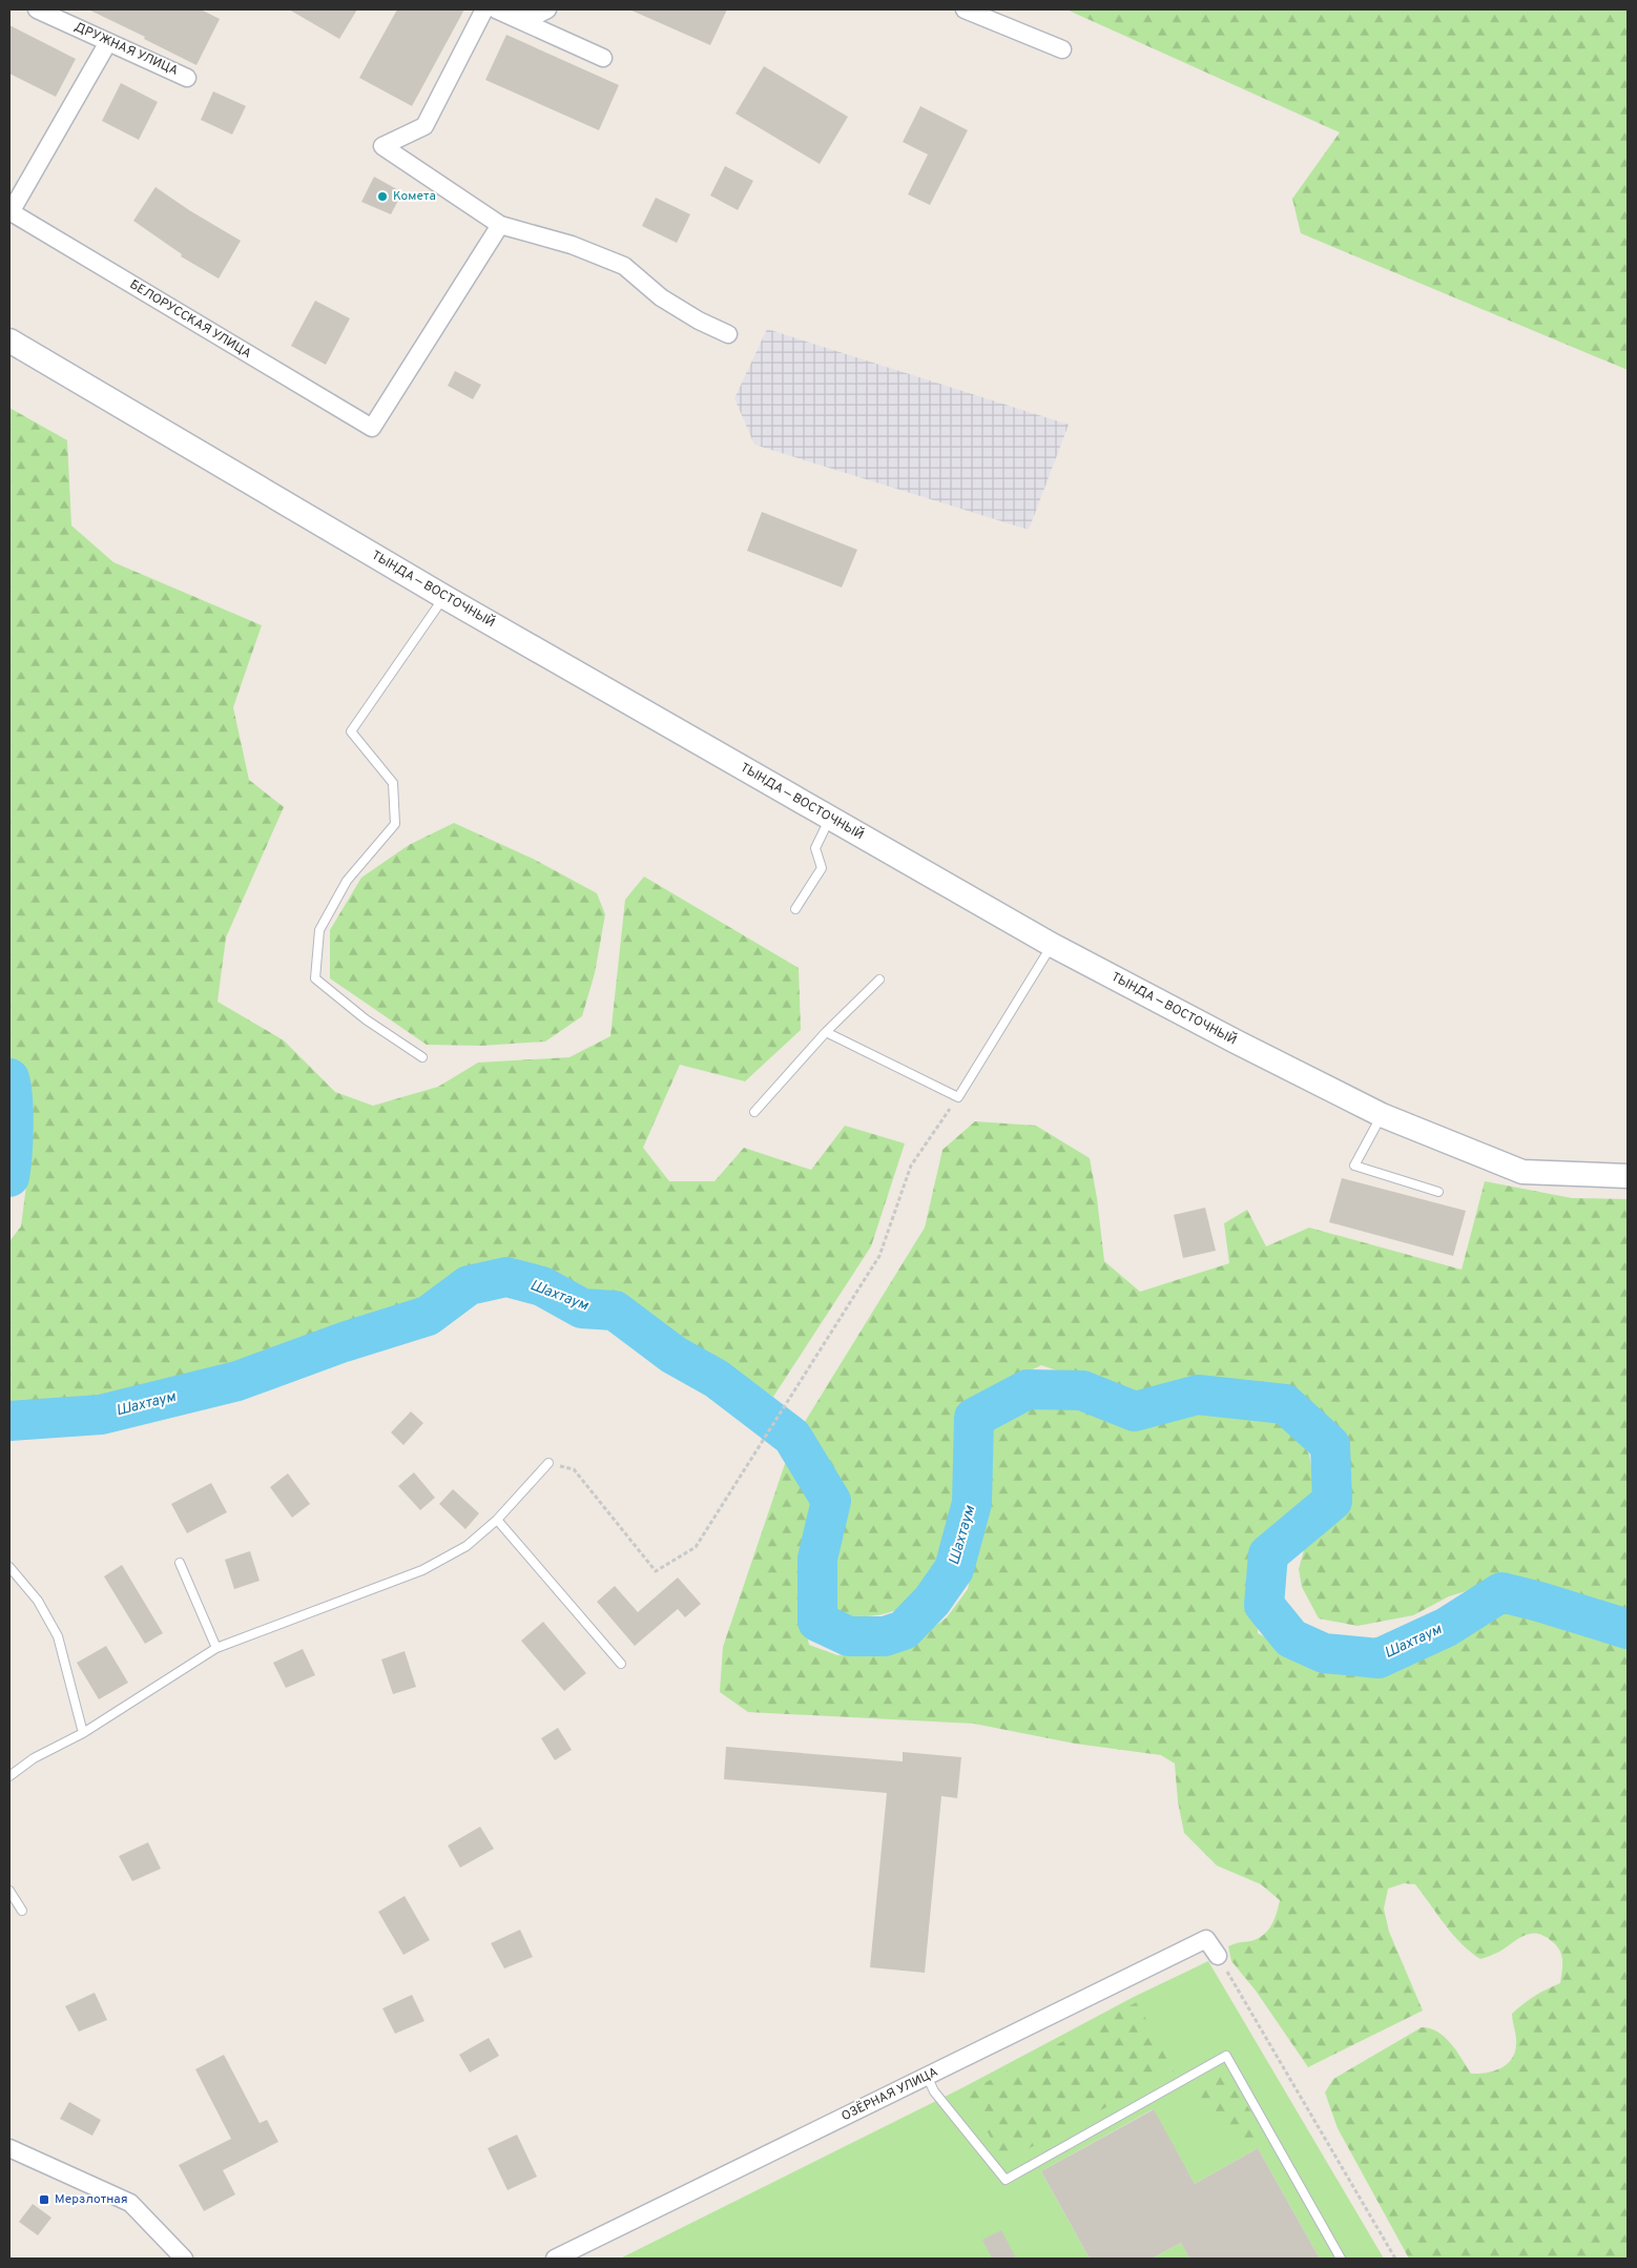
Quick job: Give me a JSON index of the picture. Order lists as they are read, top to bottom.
{
  "streets": {
    "street": [
      "ДРУЖНАЯ УЛИЦА",
      "БЕЛОРУССКАЯ УЛИЦА",
      "ТЫНДА — ВОСТОЧНЫЙ",
      "ОЗЁРНАЯ УЛИЦА"
    ]
  },
  "water": ["Шахтаум"],
  "places": {
    "other": ["Комета"],
    "transit": ["Мерзлотная"]
  }
}
